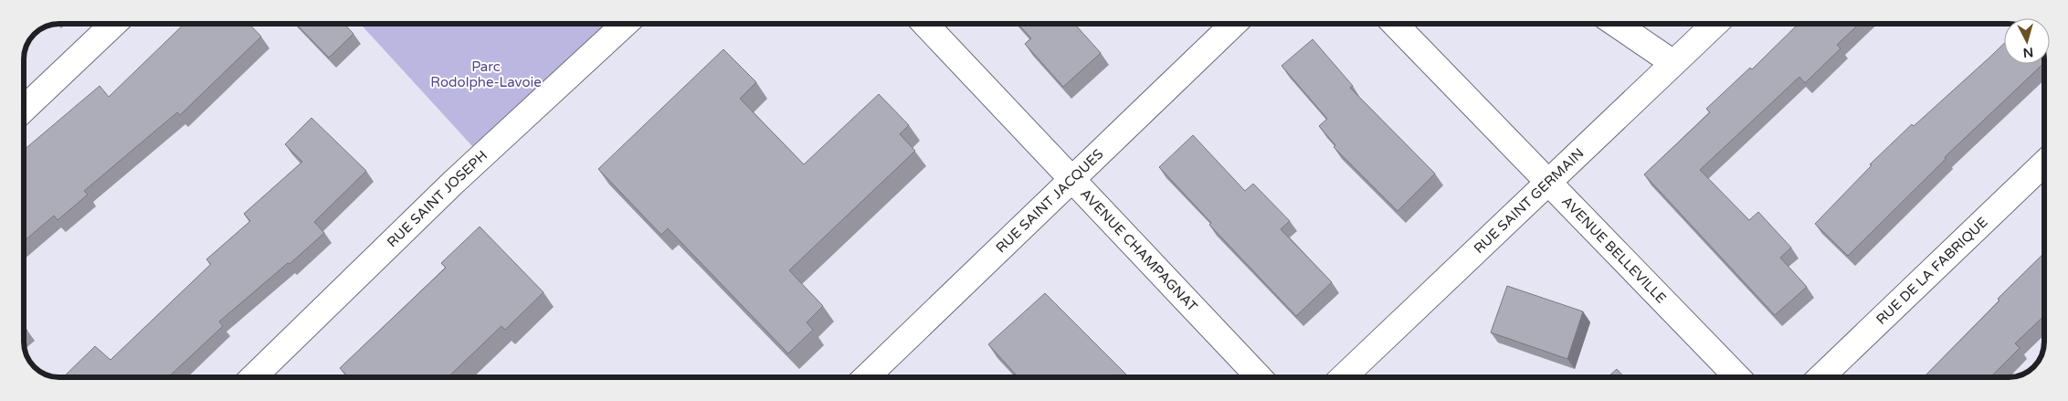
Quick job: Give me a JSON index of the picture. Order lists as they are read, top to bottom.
{
  "streets": {
    "street": [
      "RUE SAINT JOSEPH",
      "RUE SAINT JACQUES",
      "RUE SAINT GERMAIN",
      "AVENUE CHAMPAGNAT",
      "AVENUE BELLEVILLE",
      "RUE DE LA FABRIQUE"
    ]
  },
  "crossings": [
    ["RUE SAINT JACQUES", "AVENUE CHAMPAGNAT"],
    ["RUE SAINT GERMAIN", "AVENUE BELLEVILLE"]
  ],
  "parks": ["Parc Rodolphe-Lavoie"],
  "north": "bottom"
}
